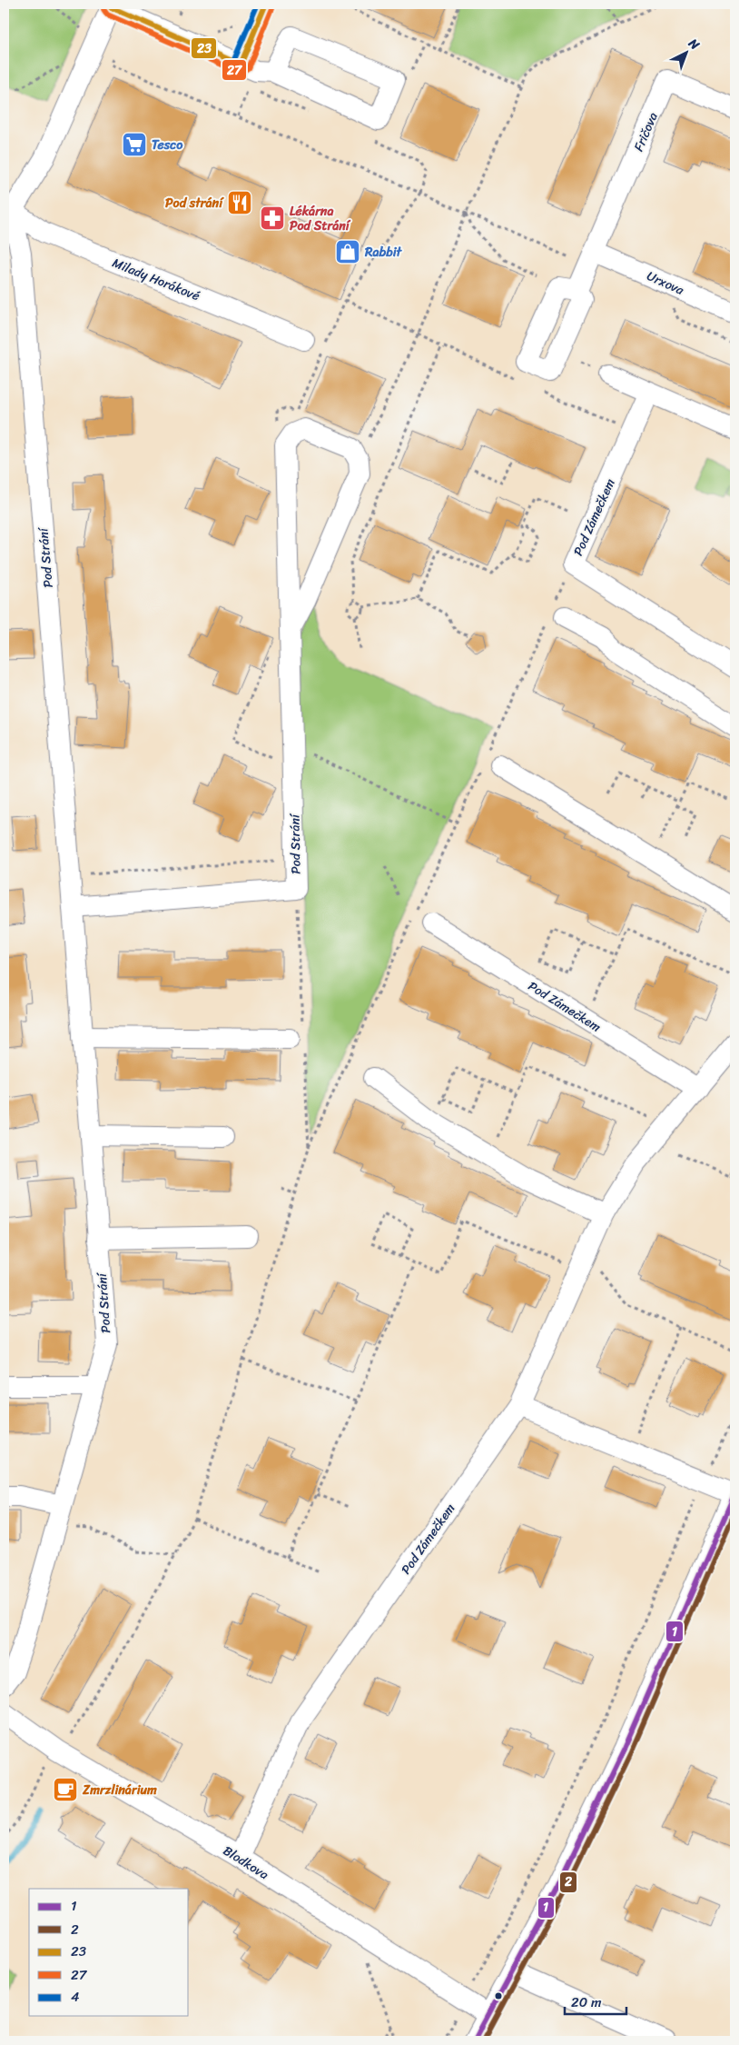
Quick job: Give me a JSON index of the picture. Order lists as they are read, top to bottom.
{
  "streets": {
    "street": [
      "Fričova",
      "Milady Horákové",
      "Urxova",
      "Pod Zámečkem",
      "Pod Strání",
      "Blodkova"
    ]
  },
  "crossings": [
    ["Fričova", "Urxova"],
    ["Milady Horákové", "Pod Strání"],
    ["Pod Zámečkem", "Blodkova"]
  ],
  "places": {
    "supermarket": ["Tesco"],
    "restaurant": ["Pod strání"],
    "pharmacy": ["Lékárna Pod Strání"],
    "shop": ["Rabbit"],
    "cafe": ["Zmrzlinárium"]
  },
  "lines": [
    "transit line 23",
    "transit line 27",
    "transit line 4",
    "transit line 1",
    "transit line 2"
  ],
  "legend": [
    "1",
    "2",
    "23",
    "27",
    "4"
  ],
  "scale_bar": "20 m",
  "north": "top right"
}
